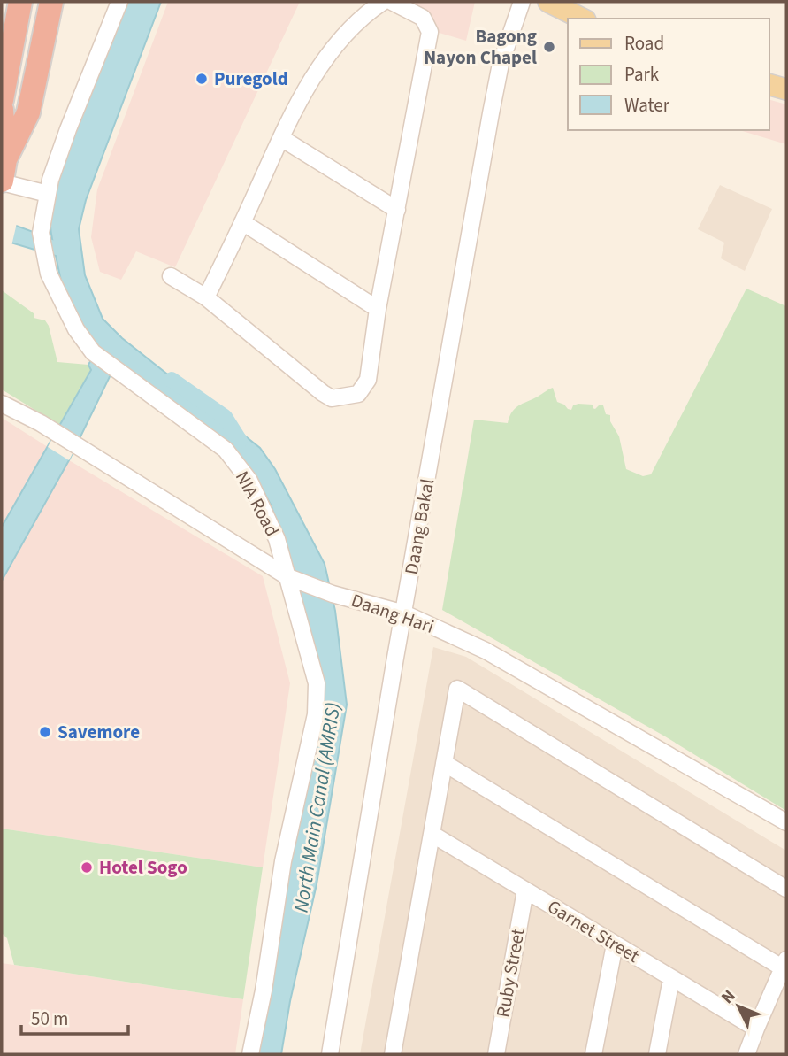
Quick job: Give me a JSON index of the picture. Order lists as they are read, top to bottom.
{
  "streets": {
    "street": [
      "NIA Road",
      "Daang Bakal",
      "Daang Hari",
      "Garnet Street",
      "Ruby Street"
    ]
  },
  "crossings": [
    ["NIA Road", "Daang Hari"],
    ["Daang Bakal", "Daang Hari"],
    ["Garnet Street", "Ruby Street"]
  ],
  "water": ["North Main Canal (AMRIS)"],
  "places": [
    "Bagong Nayon Chapel",
    "Puregold",
    "Savemore",
    "Hotel Sogo"
  ],
  "legend": ["Road", "Park", "Water"],
  "scale_bar": "50 m",
  "north": "top left"
}
